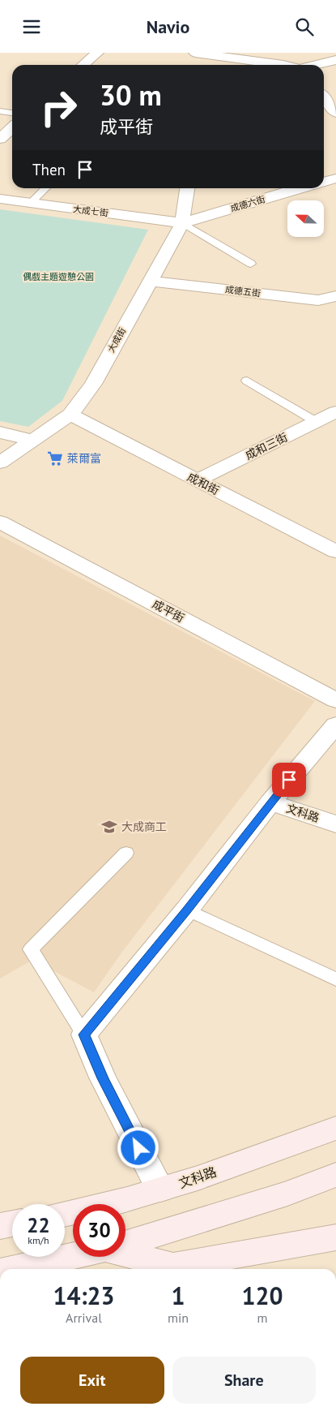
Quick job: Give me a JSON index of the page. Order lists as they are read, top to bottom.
{
  "streets": {
    "main road": ["文科路"],
    "street": [
      "成德六街",
      "大成七街",
      "成德五街",
      "大成街",
      "成和三街",
      "成和街",
      "成平街"
    ]
  },
  "crossings": [
    ["成德六街", "大成七街"],
    ["成德六街", "大成街"],
    ["大成七街", "大成街"],
    ["成德五街", "大成街"],
    ["大成街", "成和街"],
    ["成和三街", "成和街"]
  ],
  "parks": ["偶戲主題遊憩公園"],
  "places": {
    "supermarket": ["萊爾富"],
    "school or university": ["大成商工"]
  },
  "north": "left",
  "page": {
    "header": "Navio",
    "turn": ["30 m", "成平街"],
    "then": "Then",
    "speed": "22 km/h",
    "limit": "30",
    "eta": [
      "14:23",
      "Arrival",
      "1",
      "min",
      "120",
      "m"
    ],
    "buttons": ["Exit", "Share"]
  }
}
